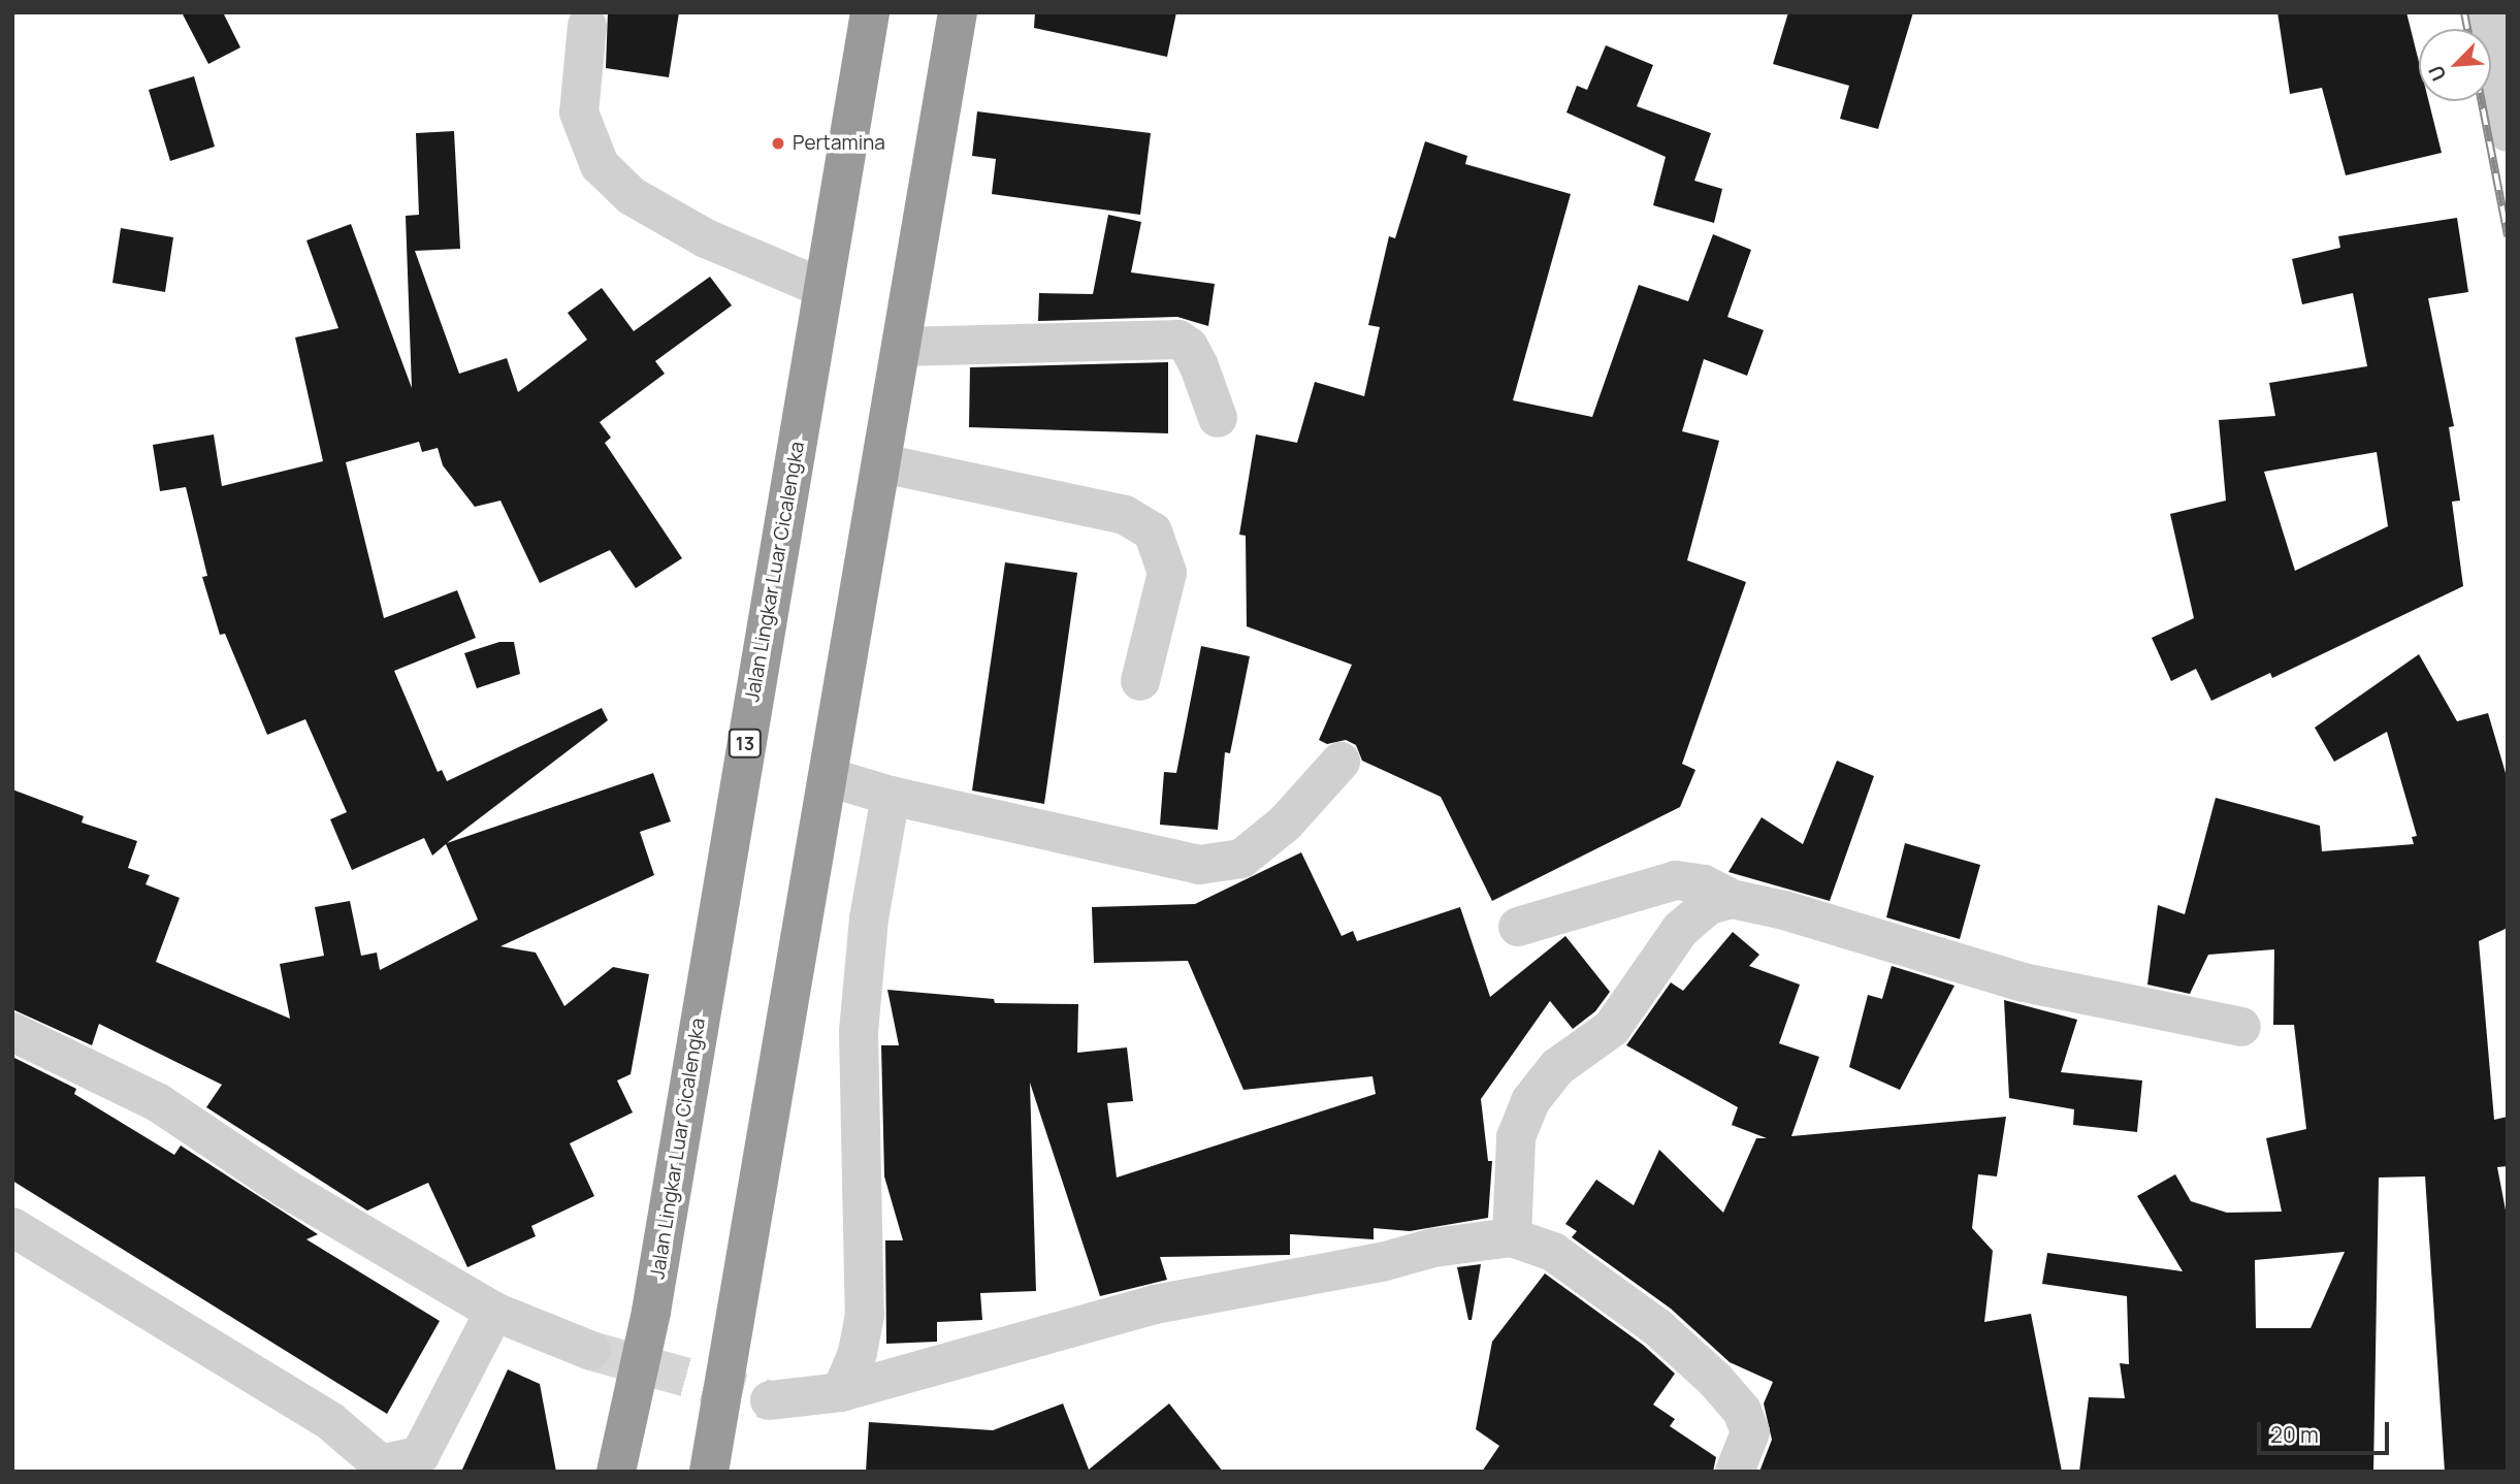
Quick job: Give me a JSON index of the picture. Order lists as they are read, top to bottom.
{
  "streets": {
    "highway": ["Jalan Lingkar Luar Cicalengka", "13"]
  },
  "places": ["Pertamina"],
  "scale_bar": "20 m",
  "north": "bottom left"
}
